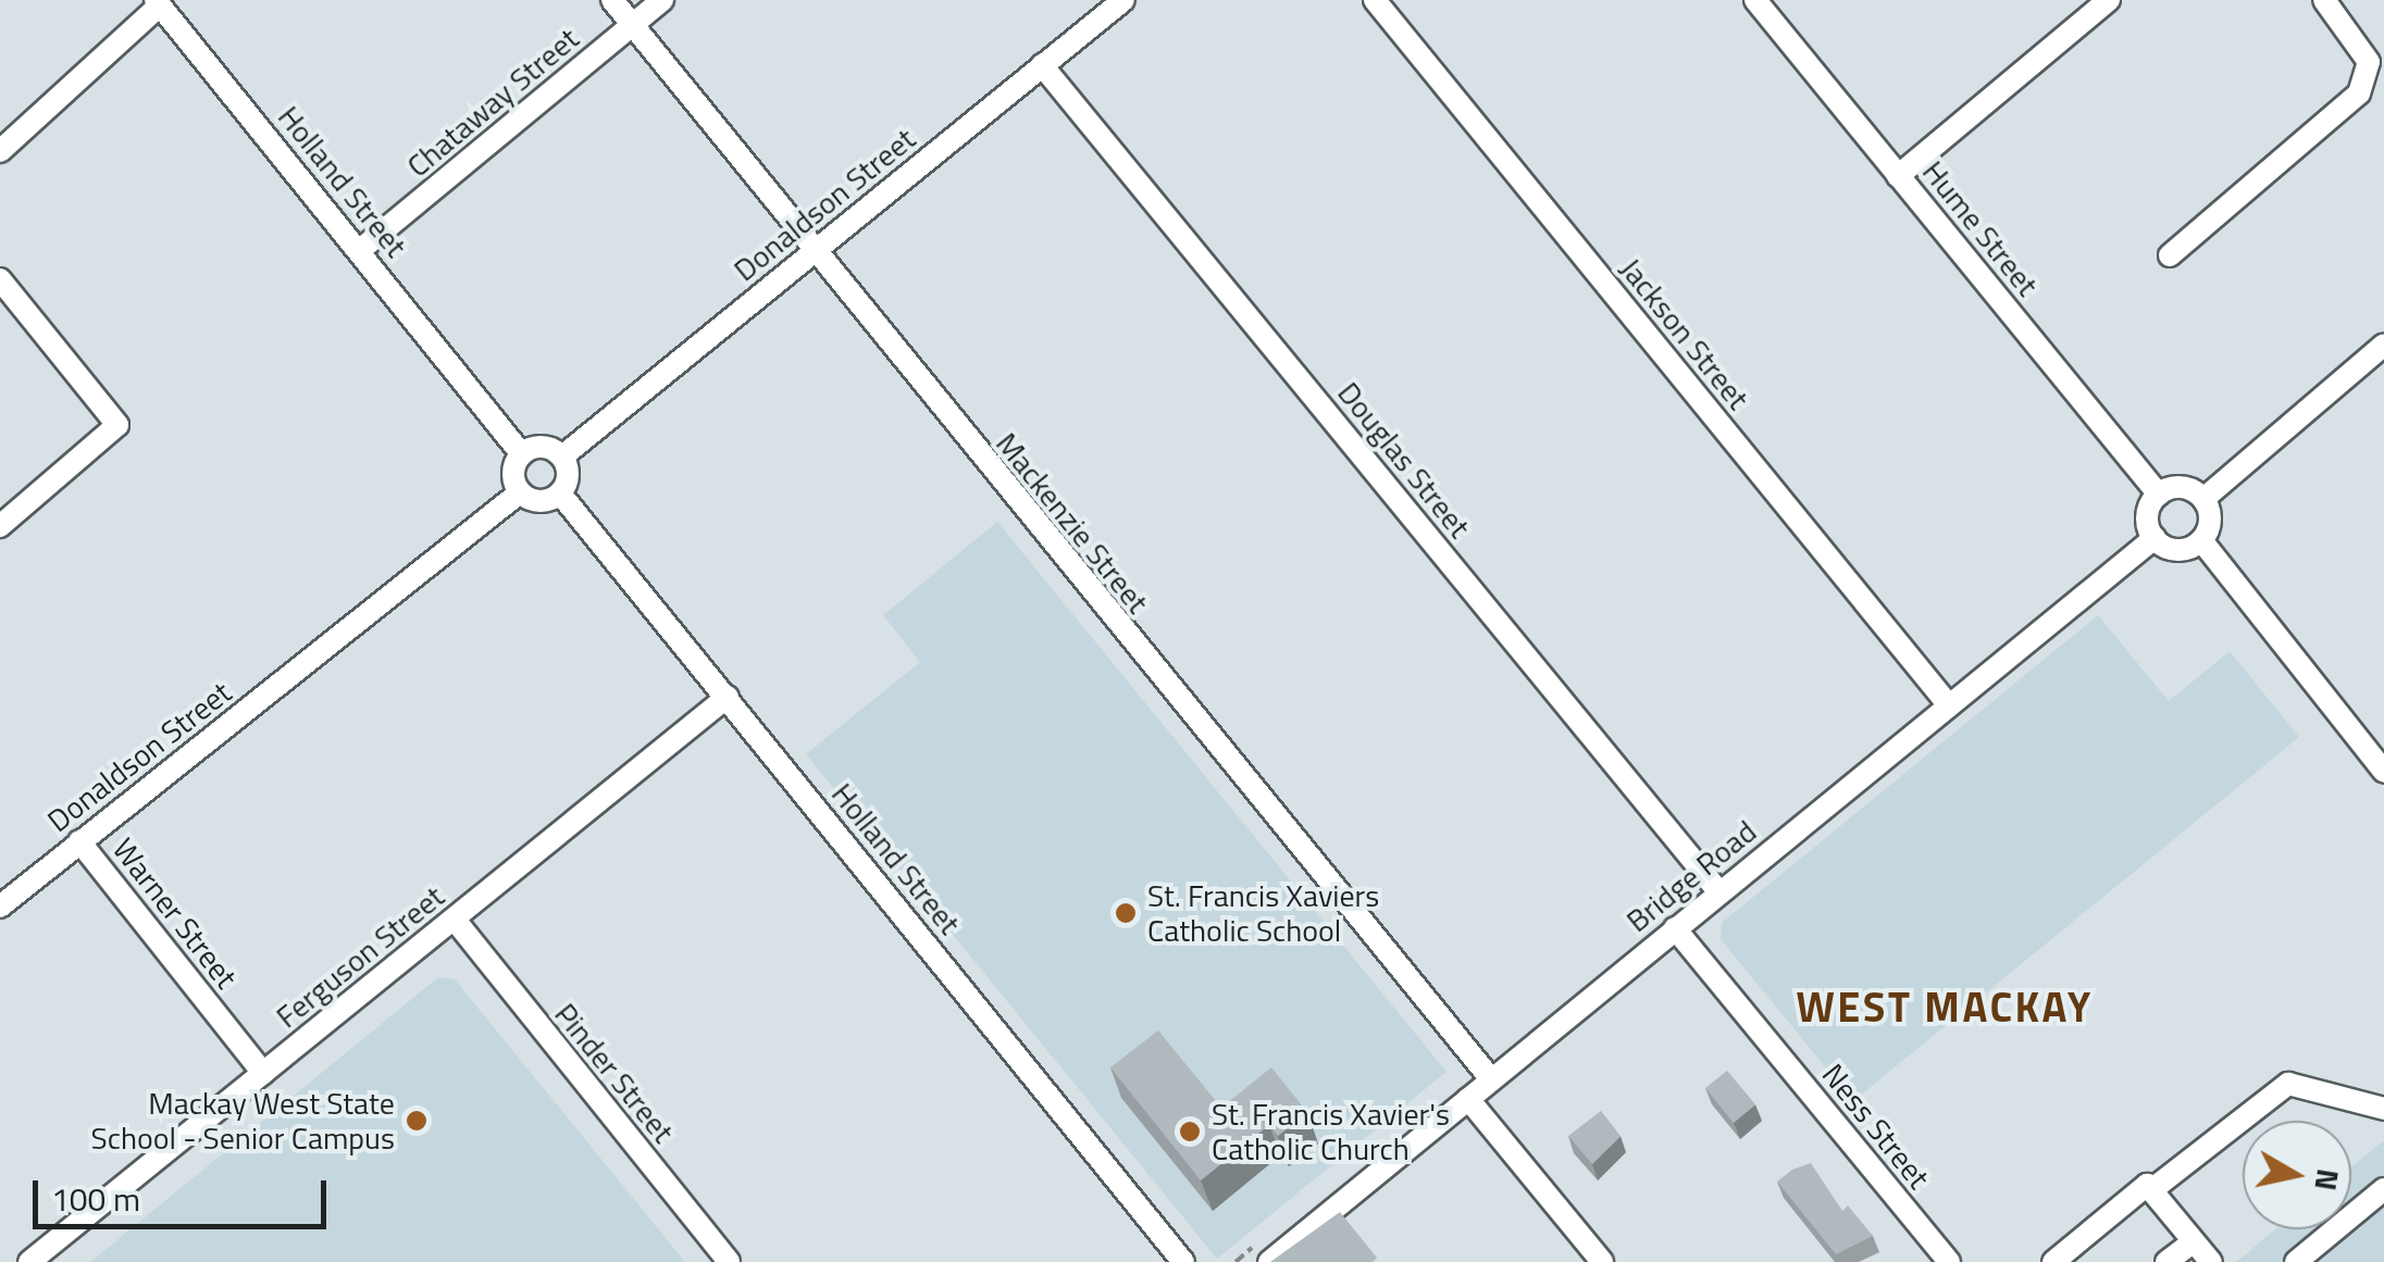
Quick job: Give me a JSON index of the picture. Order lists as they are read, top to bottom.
{
  "streets": {
    "street": [
      "Chataway Street",
      "Holland Street",
      "Donaldson Street",
      "Hume Street",
      "Jackson Street",
      "Douglas Street",
      "Mackenzie Street",
      "Bridge Road",
      "Warner Street",
      "Ferguson Street",
      "Pinder Street",
      "Ness Street"
    ]
  },
  "crossings": [
    ["Chataway Street", "Holland Street"],
    ["Chataway Street", "Mackenzie Street"],
    ["Holland Street", "Donaldson Street"],
    ["Holland Street", "Ferguson Street"],
    ["Donaldson Street", "Douglas Street"],
    ["Donaldson Street", "Mackenzie Street"],
    ["Donaldson Street", "Warner Street"],
    ["Hume Street", "Bridge Road"],
    ["Jackson Street", "Bridge Road"],
    ["Douglas Street", "Bridge Road"],
    ["Mackenzie Street", "Bridge Road"],
    ["Bridge Road", "Ness Street"],
    ["Warner Street", "Ferguson Street"],
    ["Ferguson Street", "Pinder Street"]
  ],
  "districts": ["WEST MACKAY"],
  "places": ["St. Francis Xaviers Catholic School", "Mackay West State School - Senior Campus", "St. Francis Xavier's Catholic Church"],
  "scale_bar": "100 m",
  "north": "right"
}
